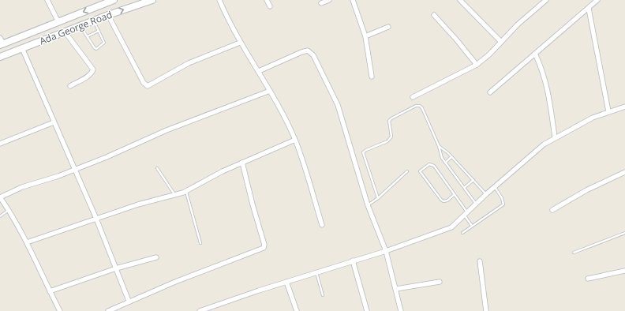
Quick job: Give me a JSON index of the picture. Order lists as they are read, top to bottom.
{
  "streets": {
    "main road": ["Ada George Road"]
  }
}
